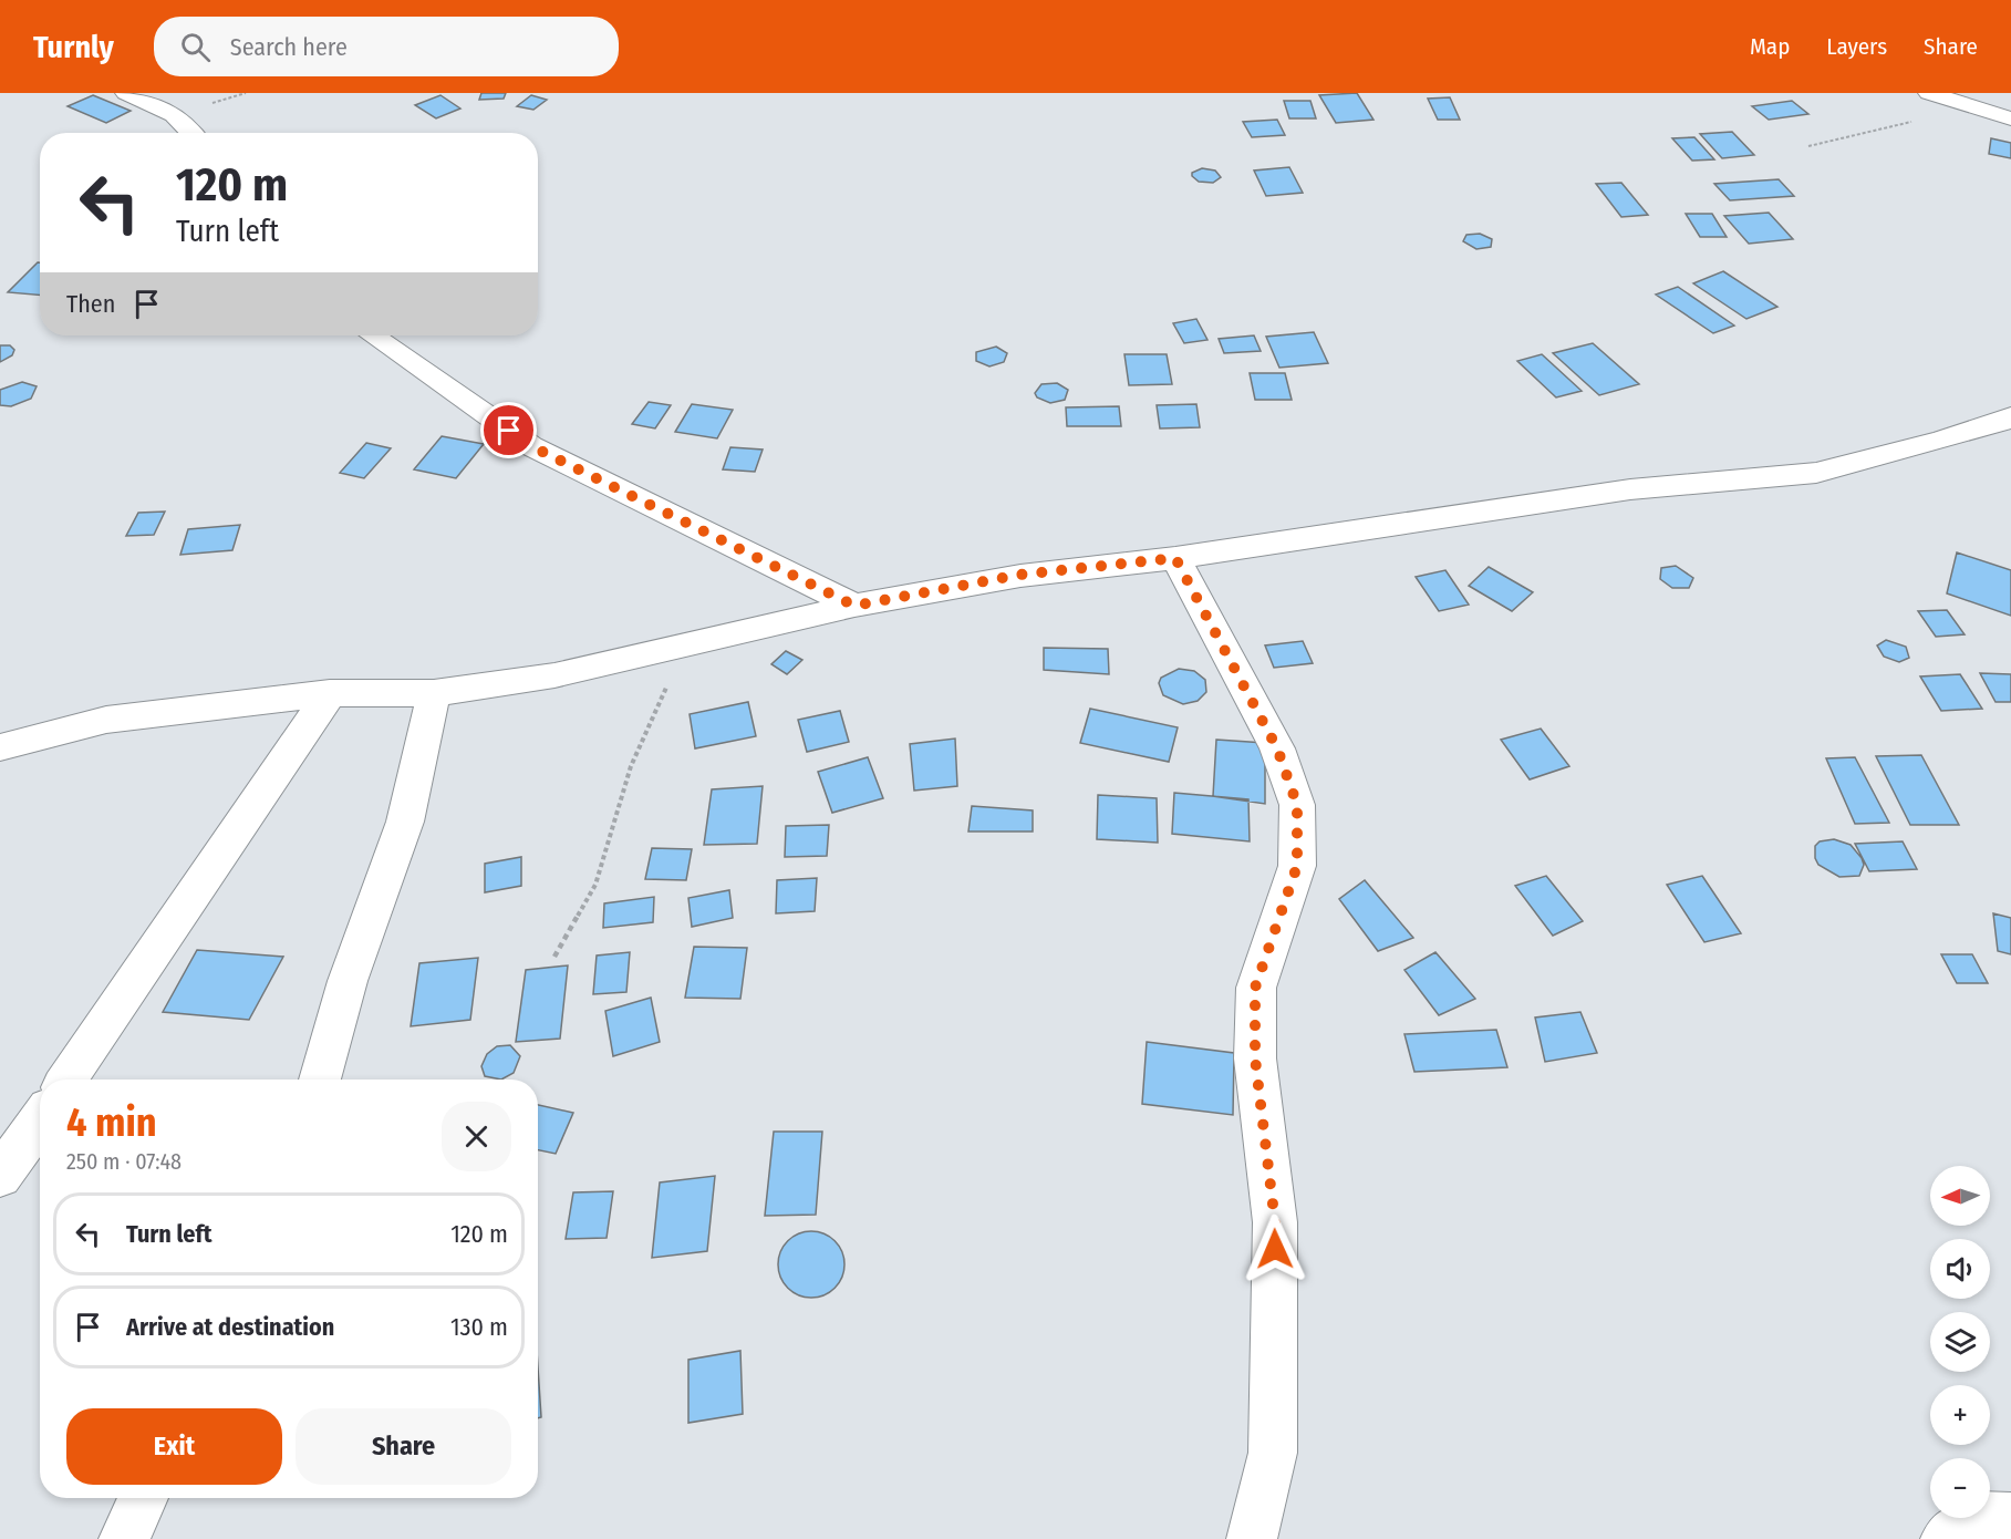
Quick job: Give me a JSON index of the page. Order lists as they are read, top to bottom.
{
  "north": "left",
  "page": {
    "header": "Turnly",
    "search": "Search here",
    "nav": ["Map", "Layers", "Share"],
    "turn": ["120 m", "Turn left"],
    "then": "Then",
    "heading": ["4 min", "250 m · 07:48"],
    "map_buttons": ["+", "−"],
    "list": [
      {
        "name": "Turn left",
        "value": "120 m"
      },
      {
        "name": "Arrive at destination",
        "value": "130 m"
      }
    ],
    "buttons": ["Exit", "Share"]
  }
}
